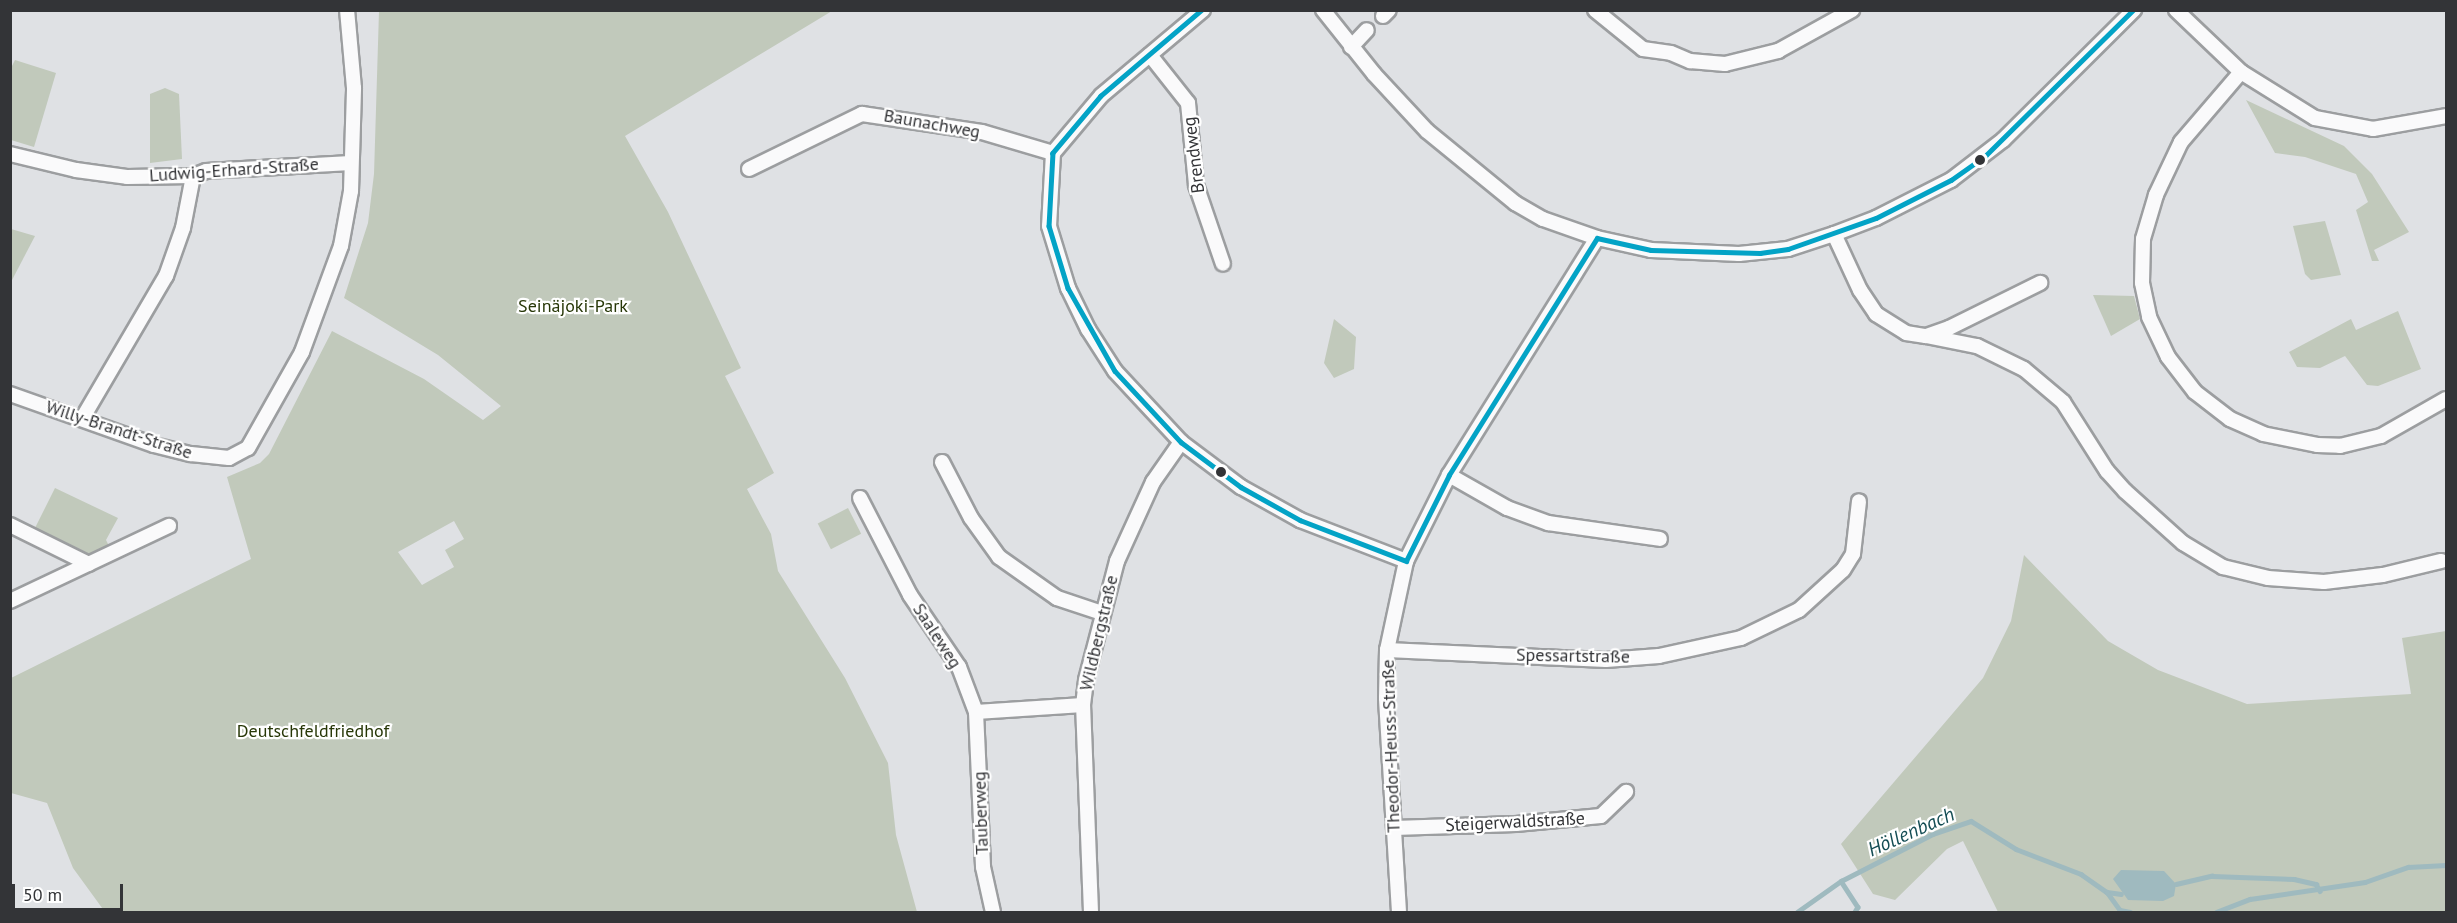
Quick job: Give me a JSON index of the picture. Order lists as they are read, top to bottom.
{
  "streets": {
    "street": [
      "Baunachweg",
      "Brendweg",
      "Ludwig-Erhard-Straße",
      "Willy-Brandt-Straße",
      "Wildbergstraße",
      "Saaleweg",
      "Spessartstraße",
      "Theodor-Heuss-Straße",
      "Tauberweg",
      "Steigerwaldstraße"
    ]
  },
  "crossings": [
    ["Ludwig-Erhard-Straße", "Willy-Brandt-Straße"],
    ["Saaleweg", "Tauberweg"],
    ["Spessartstraße", "Theodor-Heuss-Straße"],
    ["Theodor-Heuss-Straße", "Steigerwaldstraße"]
  ],
  "water": ["Höllenbach"],
  "parks": ["Seinäjoki-Park", "Deutschfeldfriedhof"],
  "scale_bar": "50 m"
}
